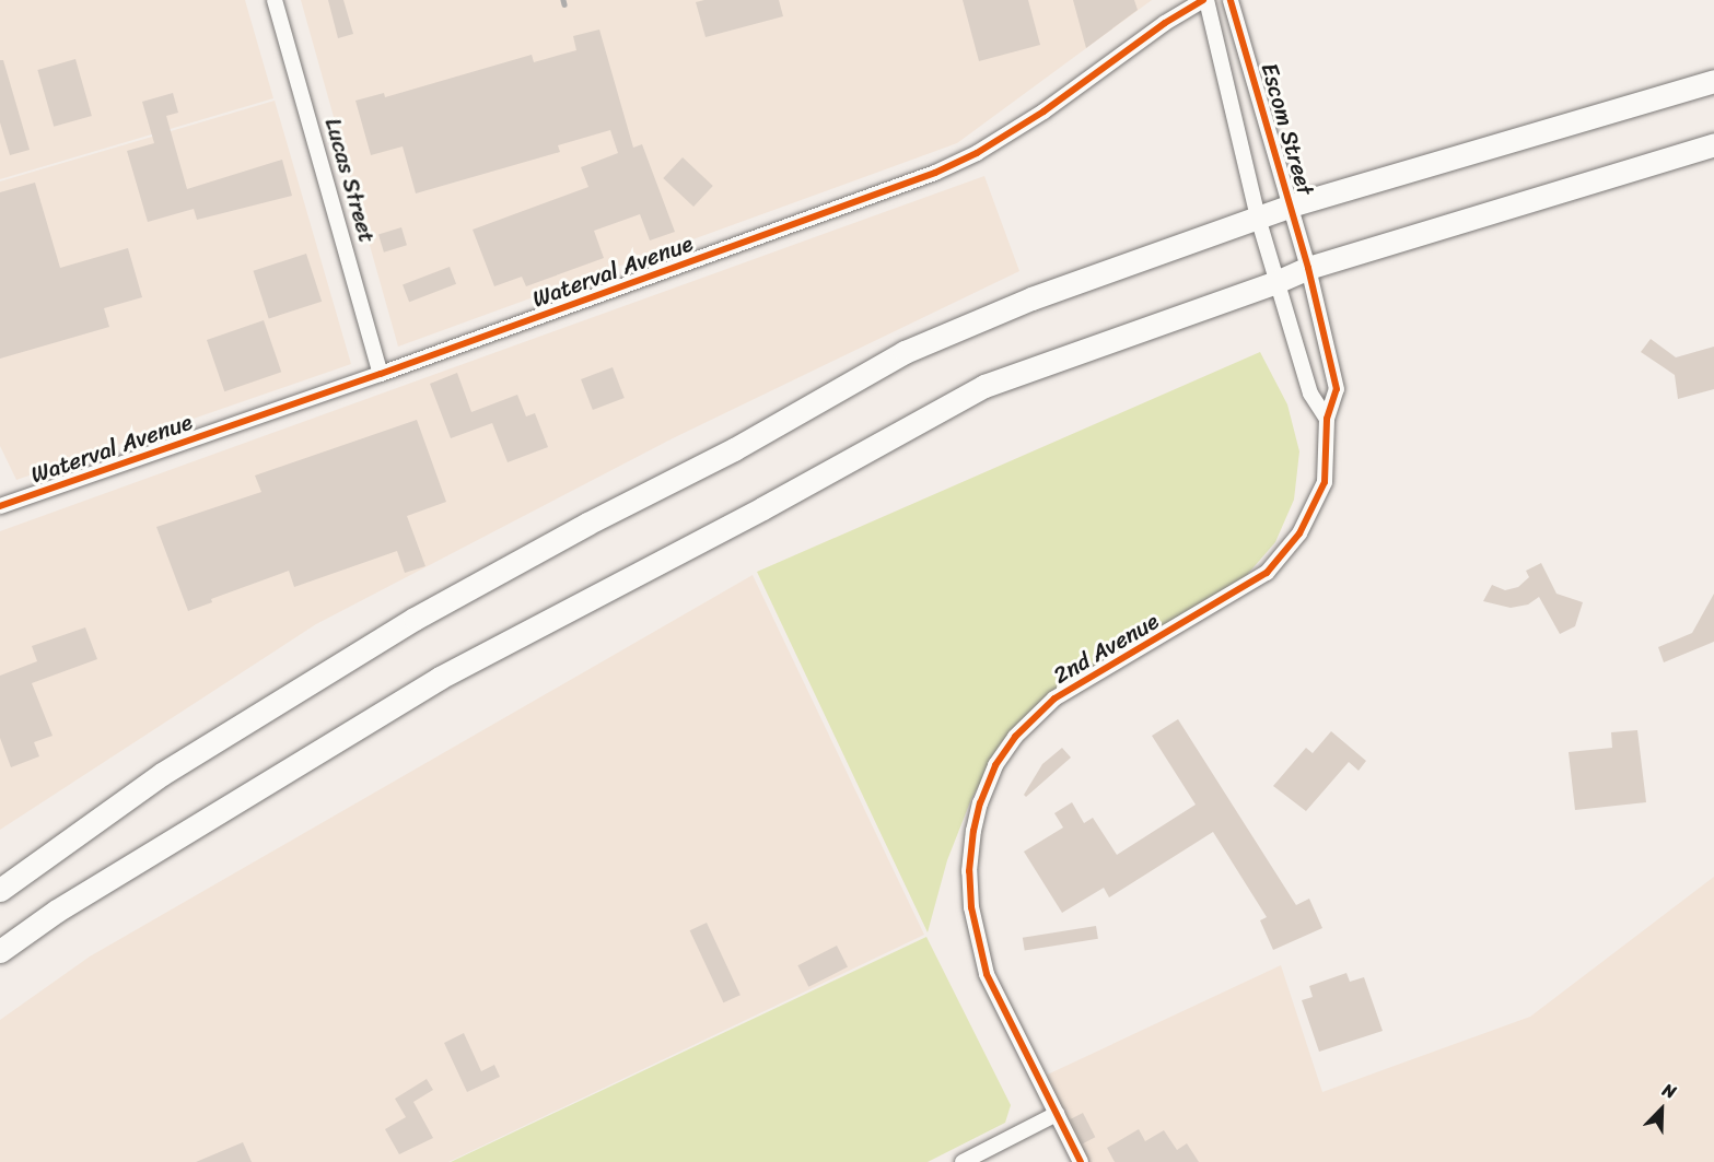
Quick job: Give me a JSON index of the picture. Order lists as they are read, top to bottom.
{
  "streets": {
    "street": [
      "Escom Street",
      "Lucas Street",
      "Waterval Avenue",
      "2nd Avenue"
    ]
  },
  "crossings": [
    ["Escom Street", "Waterval Avenue"],
    ["Escom Street", "2nd Avenue"],
    ["Lucas Street", "Waterval Avenue"]
  ],
  "north": "top right"
}
